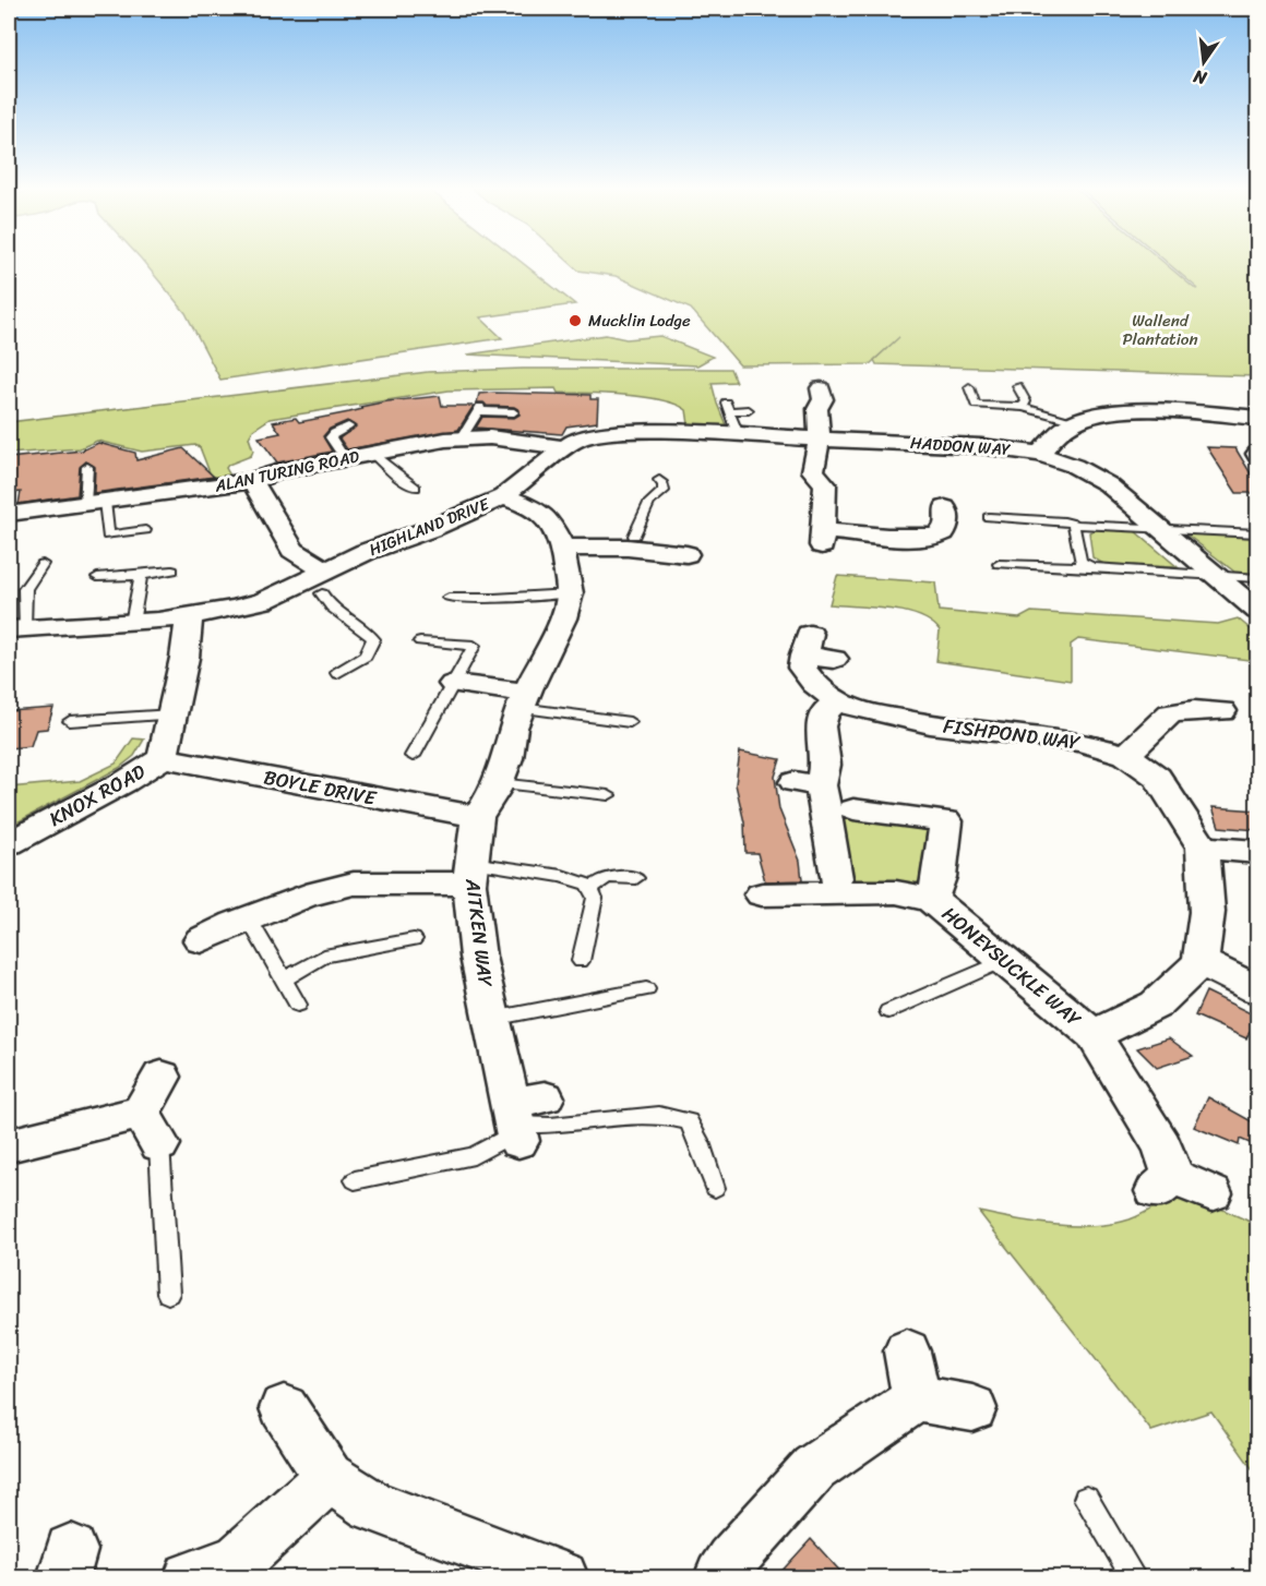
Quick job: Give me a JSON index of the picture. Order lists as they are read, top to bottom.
{
  "streets": {
    "street": [
      "HADDON WAY",
      "ALAN TURING ROAD",
      "HIGHLAND DRIVE",
      "FISHPOND WAY",
      "BOYLE DRIVE",
      "KNOX ROAD",
      "AITKEN WAY",
      "HONEYSUCKLE WAY"
    ]
  },
  "crossings": [
    ["HADDON WAY", "HIGHLAND DRIVE"],
    ["ALAN TURING ROAD", "HIGHLAND DRIVE"],
    ["HIGHLAND DRIVE", "KNOX ROAD"],
    ["HIGHLAND DRIVE", "AITKEN WAY"],
    ["BOYLE DRIVE", "KNOX ROAD"],
    ["BOYLE DRIVE", "AITKEN WAY"]
  ],
  "parks": ["Wallend Plantation"],
  "places": ["Mucklin Lodge"],
  "north": "bottom"
}
